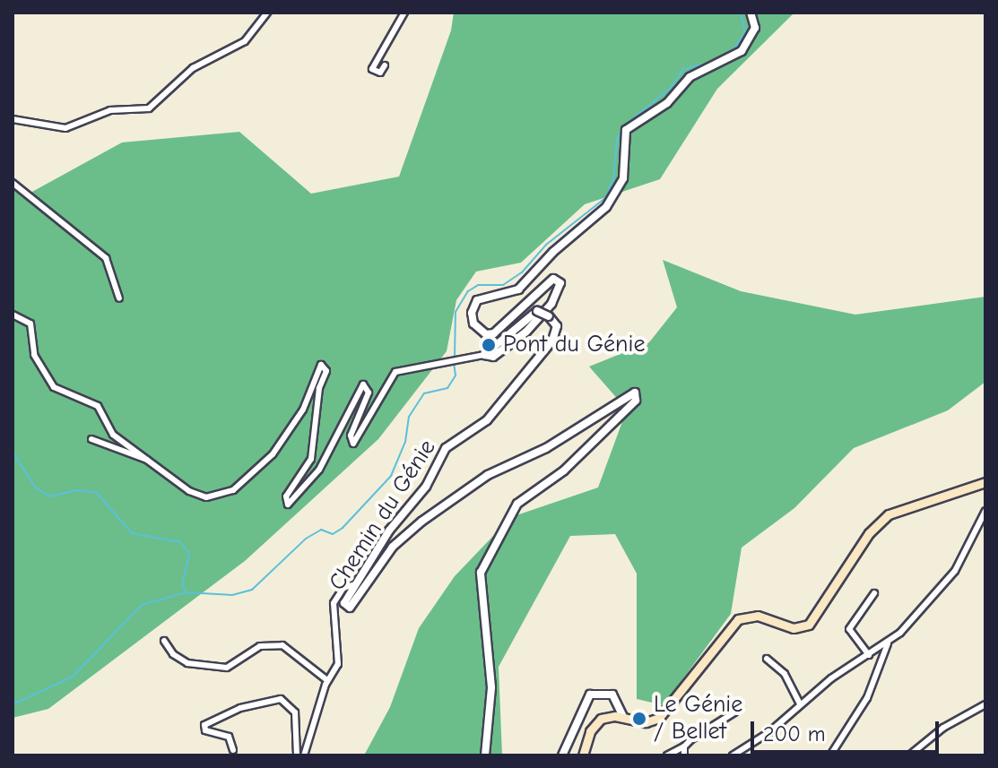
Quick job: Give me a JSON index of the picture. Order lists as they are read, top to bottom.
{
  "streets": {
    "street": ["Chemin du Génie"]
  },
  "places": ["Pont du Génie", "Le Génie / Bellet"],
  "scale_bar": "200 m"
}
